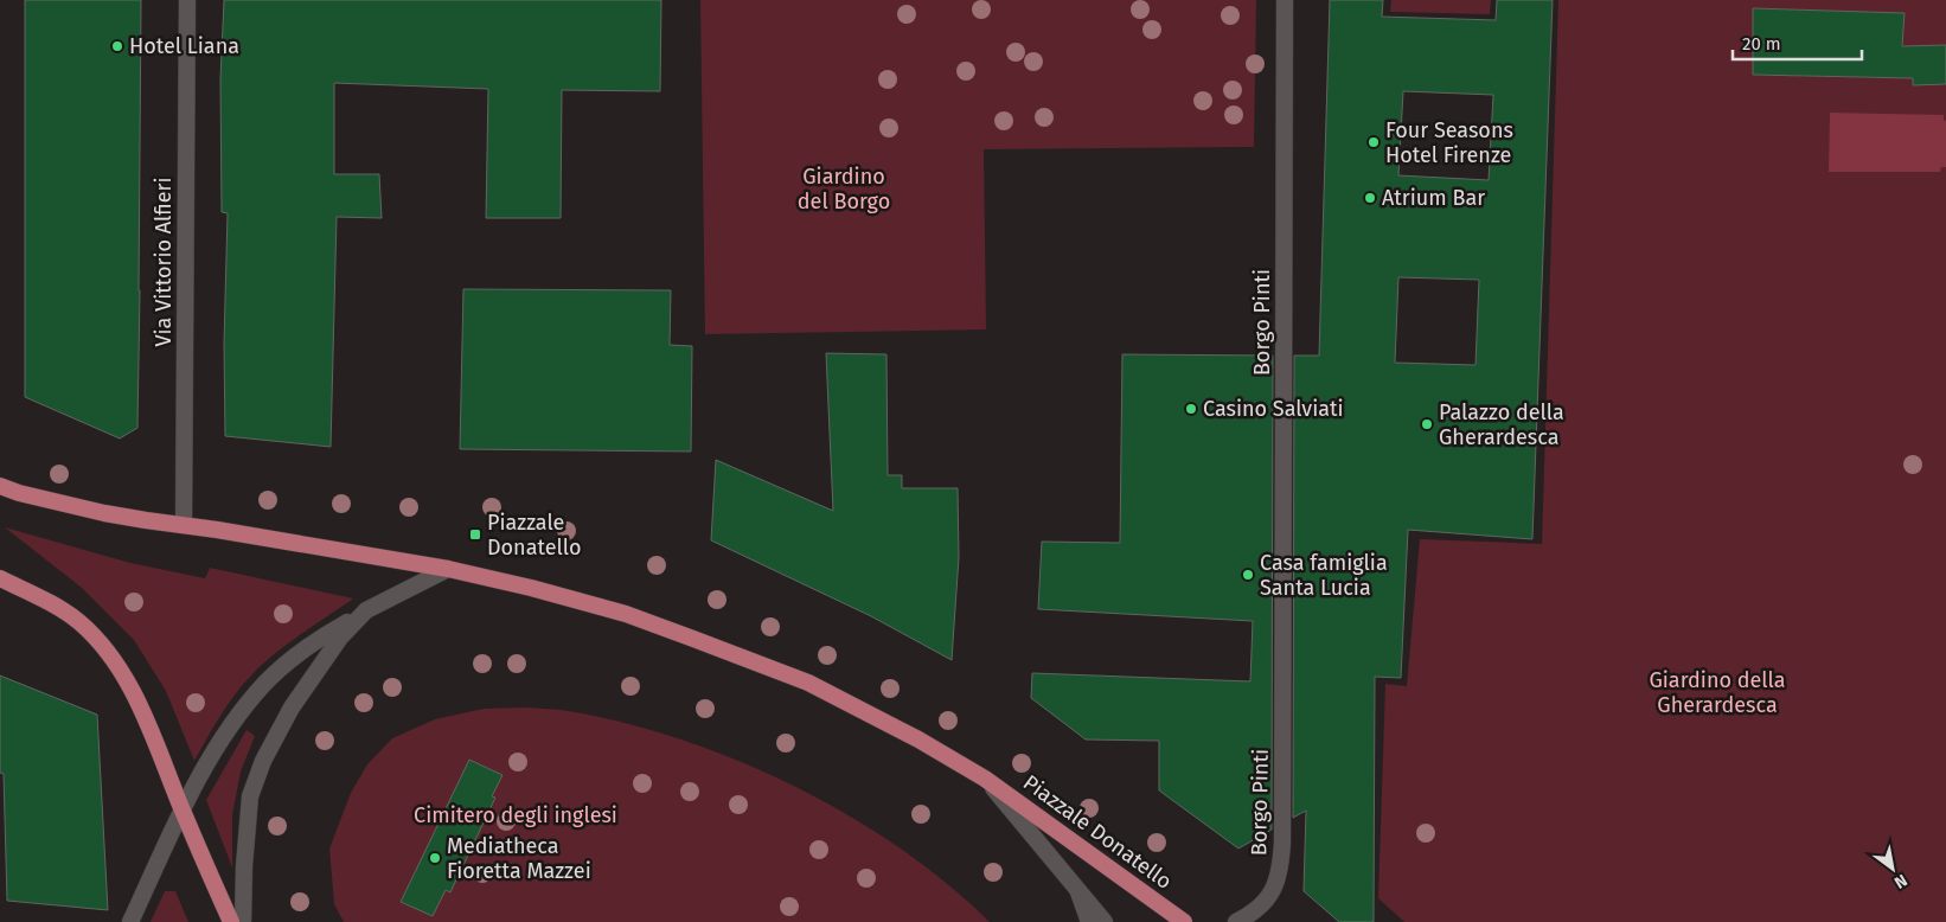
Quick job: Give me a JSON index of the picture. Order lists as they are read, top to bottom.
{
  "streets": {
    "main road": ["Piazzale Donatello"],
    "street": ["Via Vittorio Alfieri", "Borgo Pinti"]
  },
  "crossings": [
    ["Via Vittorio Alfieri", "Piazzale Donatello"]
  ],
  "parks": ["Giardino del Borgo", "Giardino della Gherardesca", "Cimitero degli inglesi"],
  "places": {
    "other": [
      "Hotel Liana",
      "Four Seasons Hotel Firenze",
      "Atrium Bar",
      "Casino Salviati",
      "Palazzo della Gherardesca",
      "Casa famiglia Santa Lucia",
      "Mediatheca Fioretta Mazzei"
    ],
    "transit": ["Piazzale Donatello"]
  },
  "scale_bar": "20 m",
  "north": "bottom right"
}
